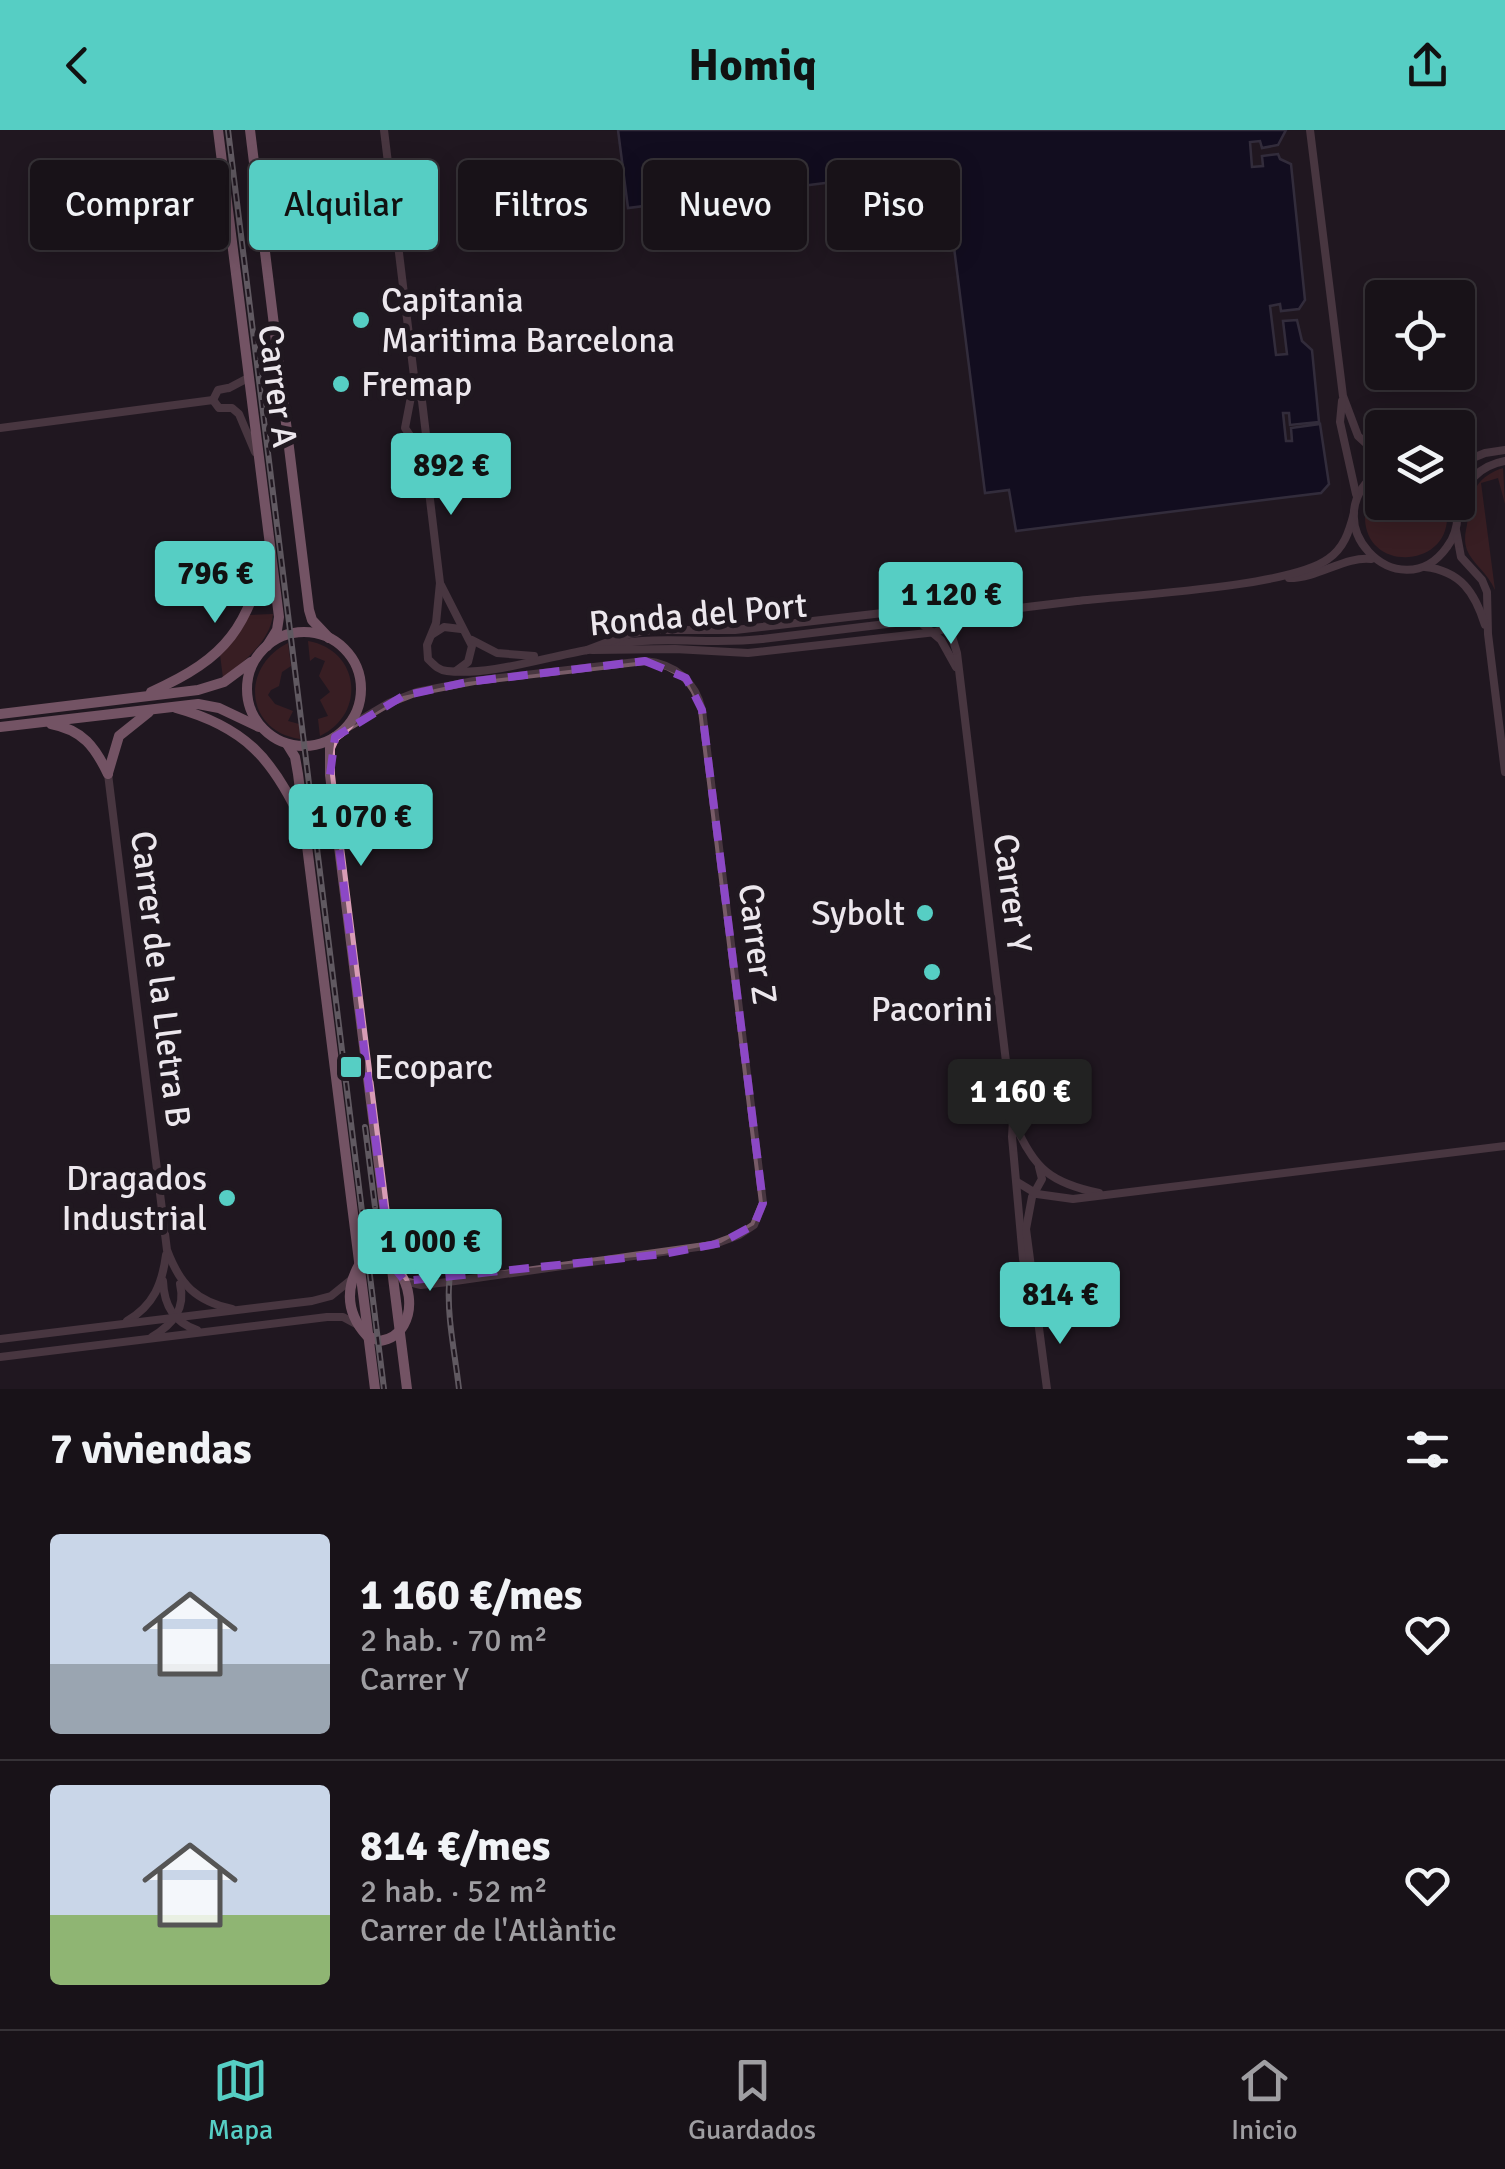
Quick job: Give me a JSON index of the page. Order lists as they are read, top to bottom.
{
  "streets": {
    "main road": ["Carrer A"],
    "street": [
      "Ronda del Port",
      "Carrer Y",
      "Carrer Z",
      "Carrer de la Lletra B"
    ]
  },
  "crossings": [
    ["Carrer A", "Carrer Z"]
  ],
  "places": {
    "other": [
      "Capitania Maritima Barcelona",
      "Fremap",
      "Sybolt",
      "Pacorini",
      "Dragados Industrial"
    ],
    "transit": ["Ecoparc"]
  },
  "page": {
    "header": "Homiq",
    "chip": [
      "Comprar",
      "Alquilar",
      "Filtros",
      "Nuevo",
      "Piso"
    ],
    "price": [
      "892 €",
      "796 €",
      "1 120 €",
      "1 070 €",
      "1 160 €",
      "1 000 €",
      "814 €"
    ],
    "heading": "7 viviendas",
    "list": [
      {
        "name": "1 160 €/mes",
        "note": "2 hab. · 70 m² · Carrer Y"
      },
      {
        "name": "814 €/mes",
        "note": "2 hab. · 52 m² · Carrer de l'Atlàntic"
      }
    ],
    "tabs": ["Mapa", "Guardados", "Inicio"]
  }
}
